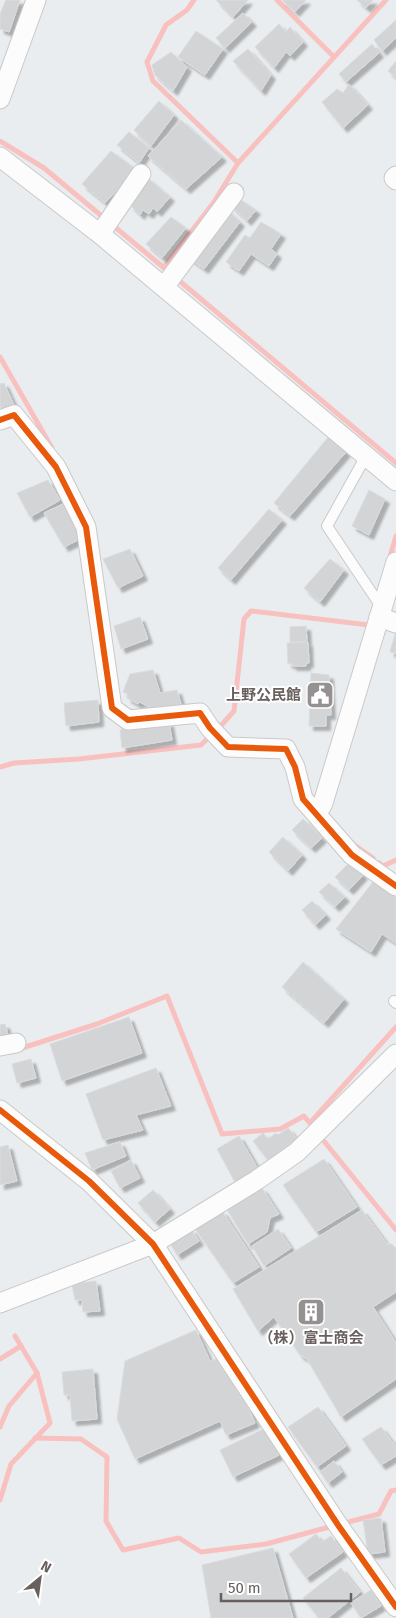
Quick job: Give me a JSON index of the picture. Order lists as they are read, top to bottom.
{
  "places": {
    "public building": ["上野公民館"],
    "building": ["（株）富士商会"]
  },
  "scale_bar": "50 m",
  "north": "top right"
}
